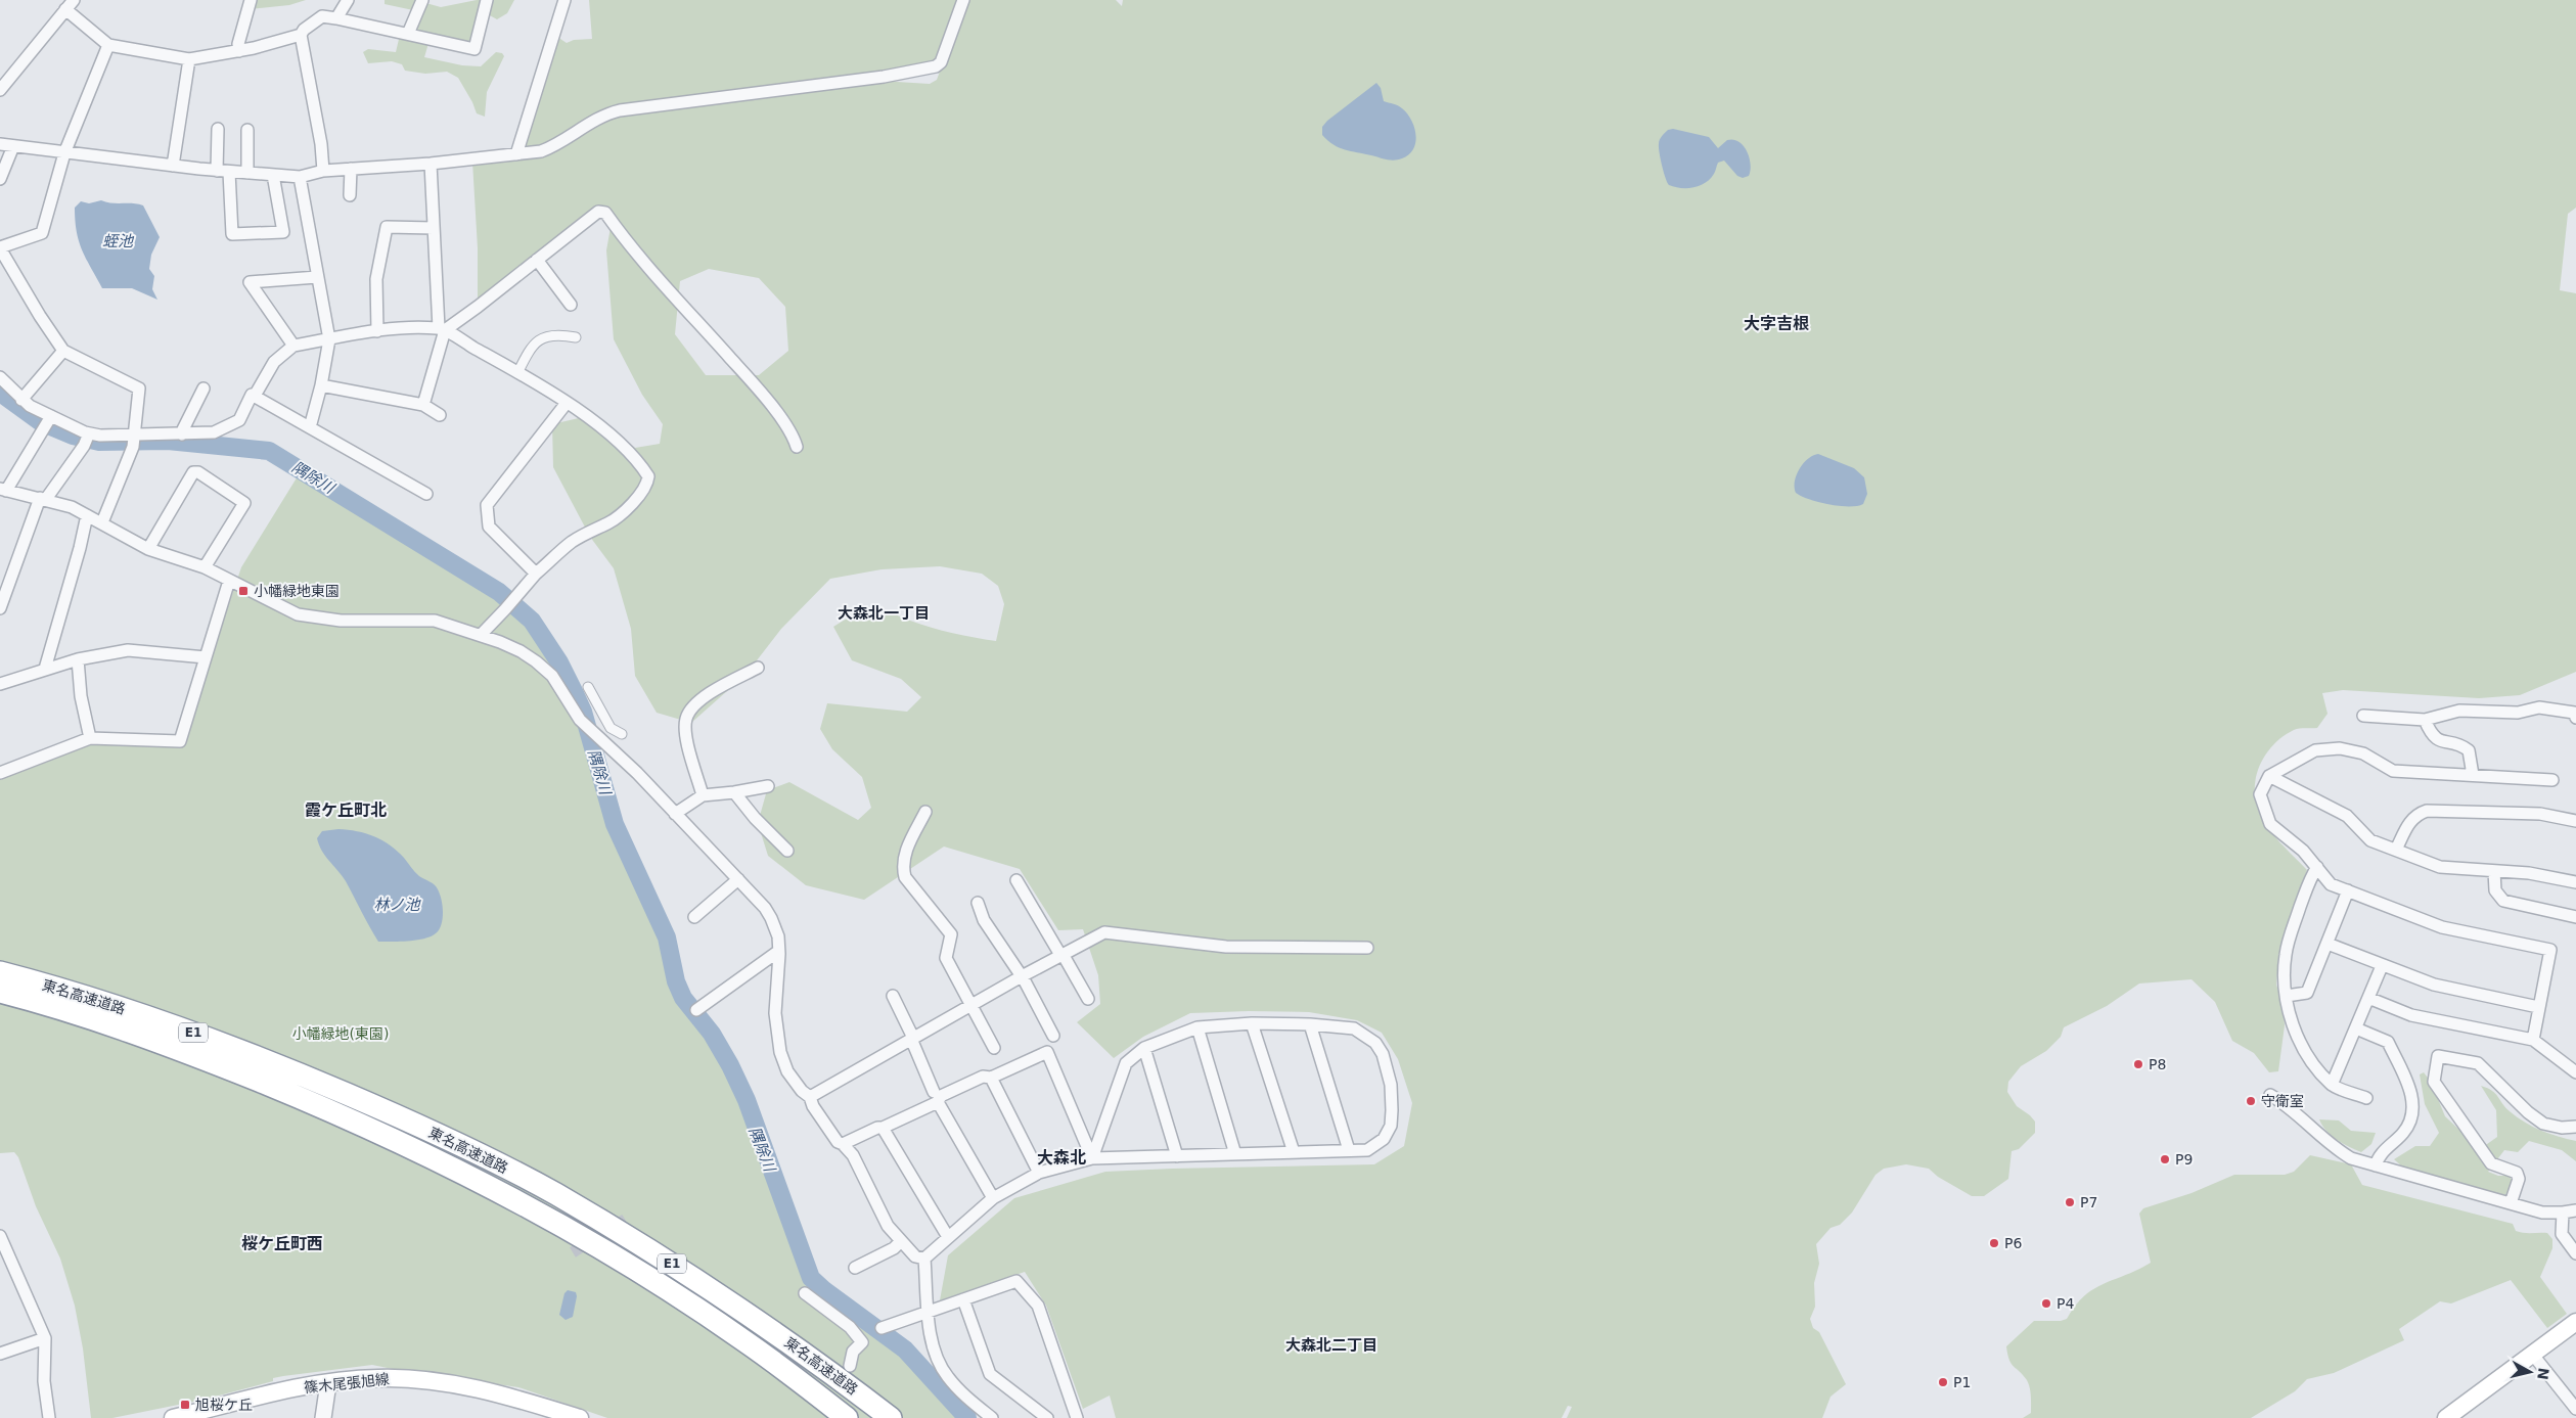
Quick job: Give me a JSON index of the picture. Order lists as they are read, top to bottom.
{
  "streets": {
    "highway": ["東名高速道路", "E1"],
    "main road": ["篠木尾張旭線"]
  },
  "districts": [
    "大字吉根",
    "大森北一丁目",
    "霞ケ丘町北",
    "大森北",
    "桜ケ丘町西",
    "大森北二丁目"
  ],
  "water": ["蛭池", "隅除川", "林ノ池"],
  "parks": ["小幡緑地(東園)"],
  "places": {
    "transit": ["小幡緑地東園", "旭桜ケ丘"],
    "other": [
      "P8",
      "守衛室",
      "P9",
      "P7",
      "P6",
      "P4",
      "P1"
    ]
  },
  "north": "right"
}
